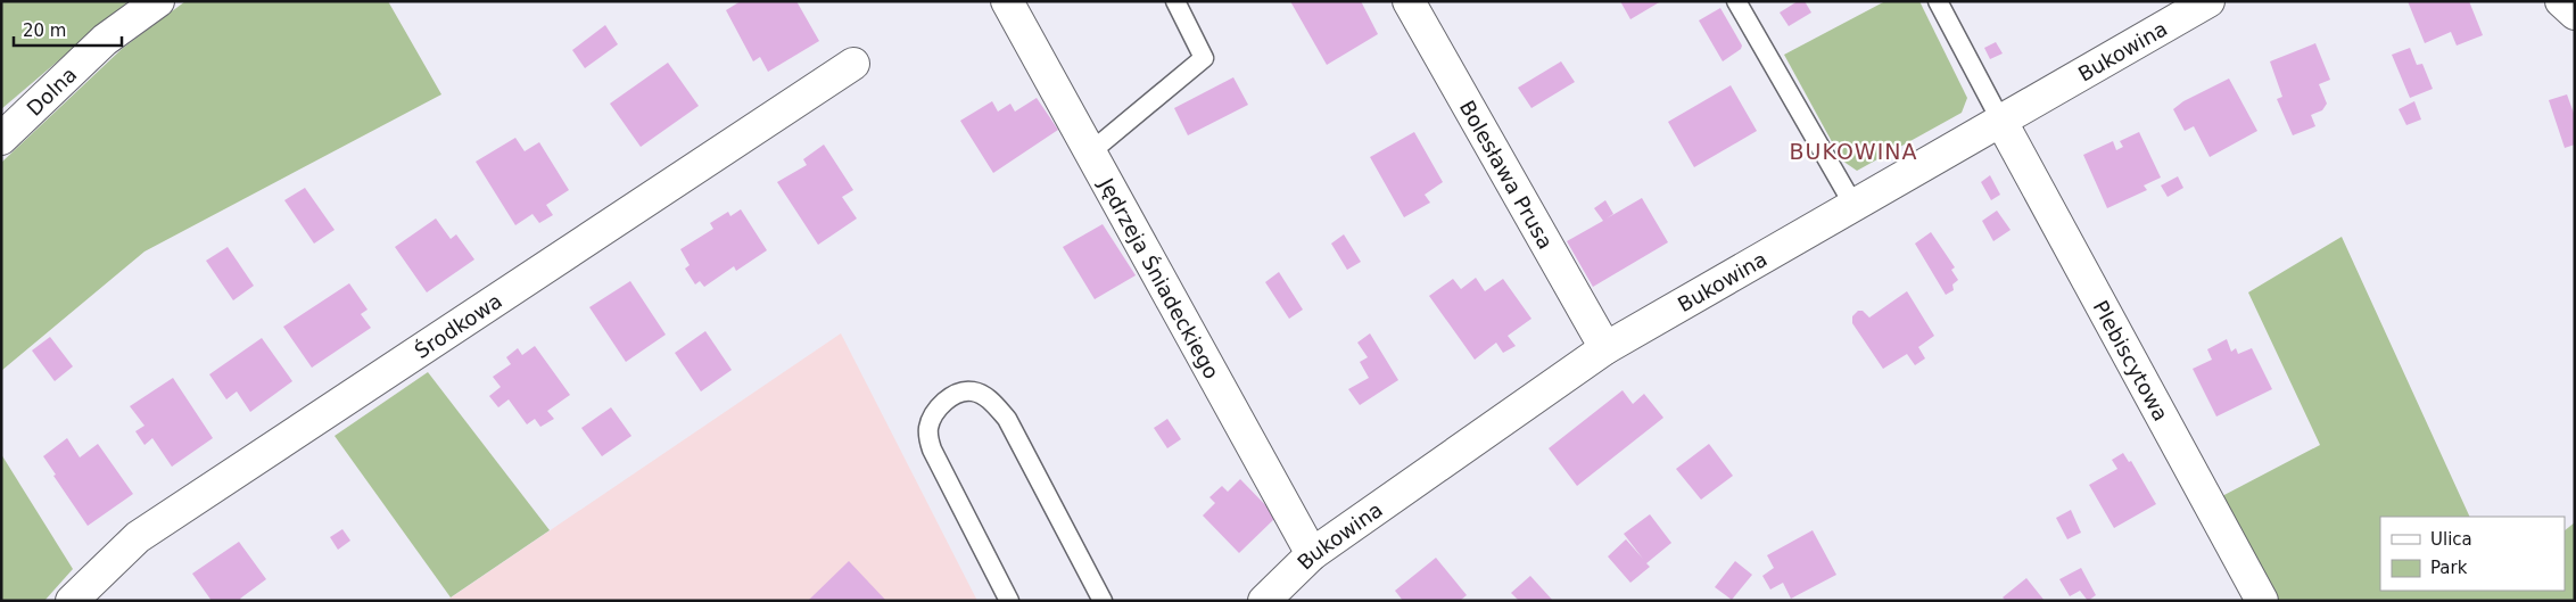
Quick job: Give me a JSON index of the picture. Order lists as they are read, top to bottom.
{
  "streets": {
    "street": [
      "Bukowina",
      "Dolna",
      "Bolesława Prusa",
      "Jędrzeja Śniadeckiego",
      "Środkowa",
      "Plebiscytowa"
    ]
  },
  "crossings": [
    ["Bukowina", "Bolesława Prusa"],
    ["Bukowina", "Jędrzeja Śniadeckiego"],
    ["Bukowina", "Plebiscytowa"]
  ],
  "districts": ["BUKOWINA"],
  "legend": ["Ulica", "Park"],
  "scale_bar": "20 m"
}
